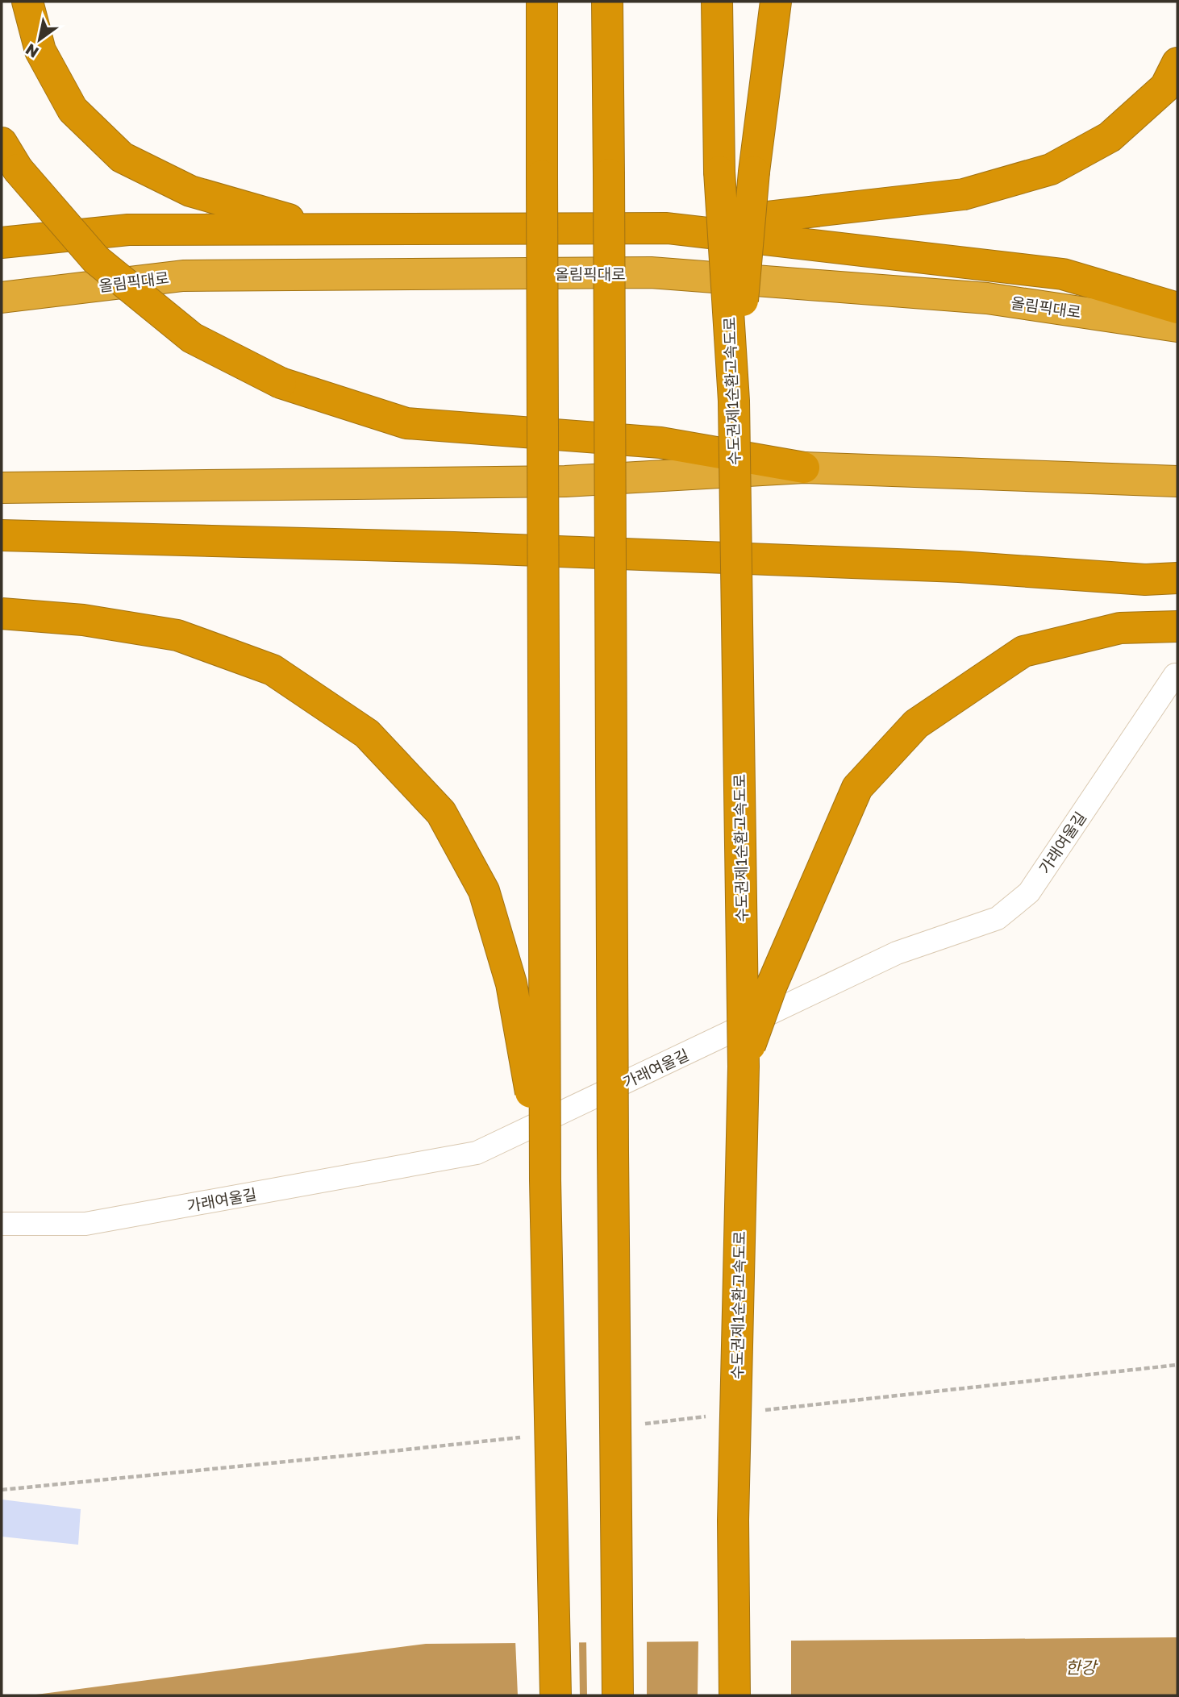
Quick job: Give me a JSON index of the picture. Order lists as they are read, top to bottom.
{
  "streets": {
    "highway": ["올림픽대로", "수도권제1순환고속도로"],
    "street": ["가래여울길"]
  },
  "water": ["한강"],
  "north": "bottom left"
}
